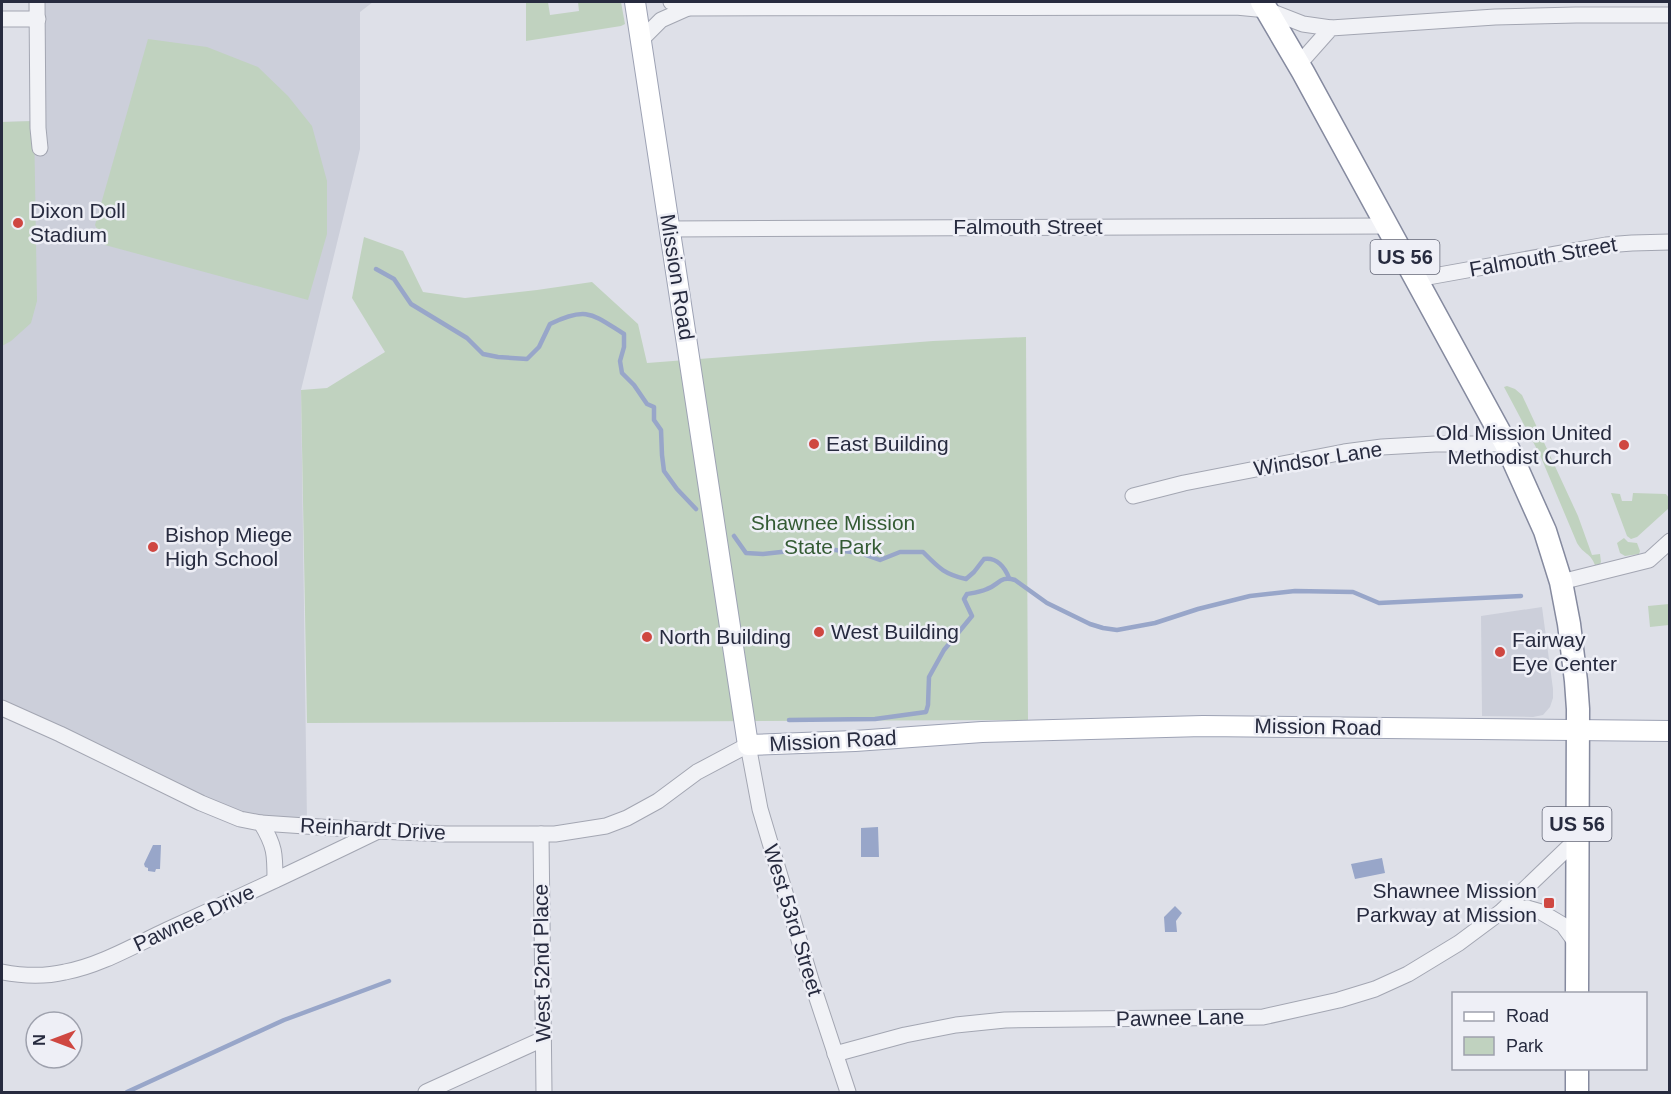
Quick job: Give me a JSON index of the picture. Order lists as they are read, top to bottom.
{
  "streets": {
    "highway": ["US 56"],
    "main road": ["Mission Road"],
    "street": [
      "Falmouth Street",
      "Windsor Lane",
      "Reinhardt Drive",
      "Pawnee Drive",
      "West 53rd Street",
      "West 52nd Place",
      "Pawnee Lane"
    ]
  },
  "crossings": [
    ["Falmouth Street", "US 56"],
    ["Falmouth Street", "Mission Road"],
    ["US 56", "Mission Road"],
    ["US 56", "Windsor Lane"],
    ["US 56", "Pawnee Lane"],
    ["Mission Road", "Reinhardt Drive"],
    ["Mission Road", "West 53rd Street"],
    ["Reinhardt Drive", "Pawnee Drive"],
    ["Reinhardt Drive", "West 53rd Street"],
    ["Reinhardt Drive", "West 52nd Place"],
    ["West 53rd Street", "Pawnee Lane"]
  ],
  "parks": ["Shawnee Mission State Park"],
  "places": {
    "other": [
      "Dixon Doll Stadium",
      "East Building",
      "Old Mission United Methodist Church",
      "Bishop Miege High School",
      "West Building",
      "North Building",
      "Fairway Eye Center"
    ],
    "transit": ["Shawnee Mission Parkway at Mission"]
  },
  "legend": ["Road", "Park"],
  "north": "left"
}
